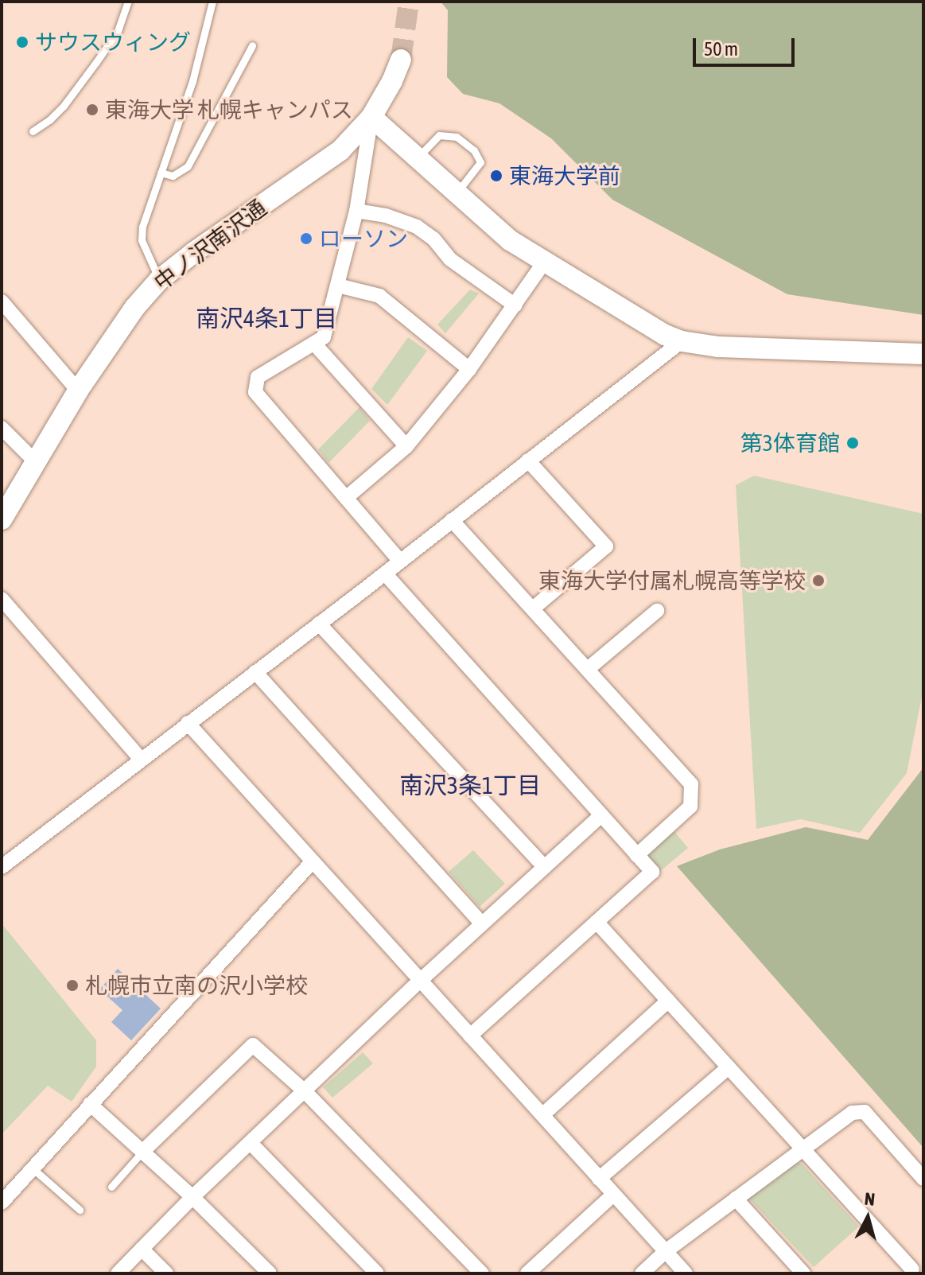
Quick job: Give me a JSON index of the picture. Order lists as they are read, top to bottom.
{
  "streets": {
    "street": ["中ノ沢南沢通"]
  },
  "districts": ["南沢4条1丁目", "南沢3条1丁目"],
  "places": [
    "サウスウィング",
    "東海大学 札幌キャンパス",
    "東海大学前",
    "ローソン",
    "第3体育館",
    "東海大学付属札幌高等学校",
    "札幌市立南の沢小学校"
  ],
  "scale_bar": "50 m",
  "north": "top"
}
